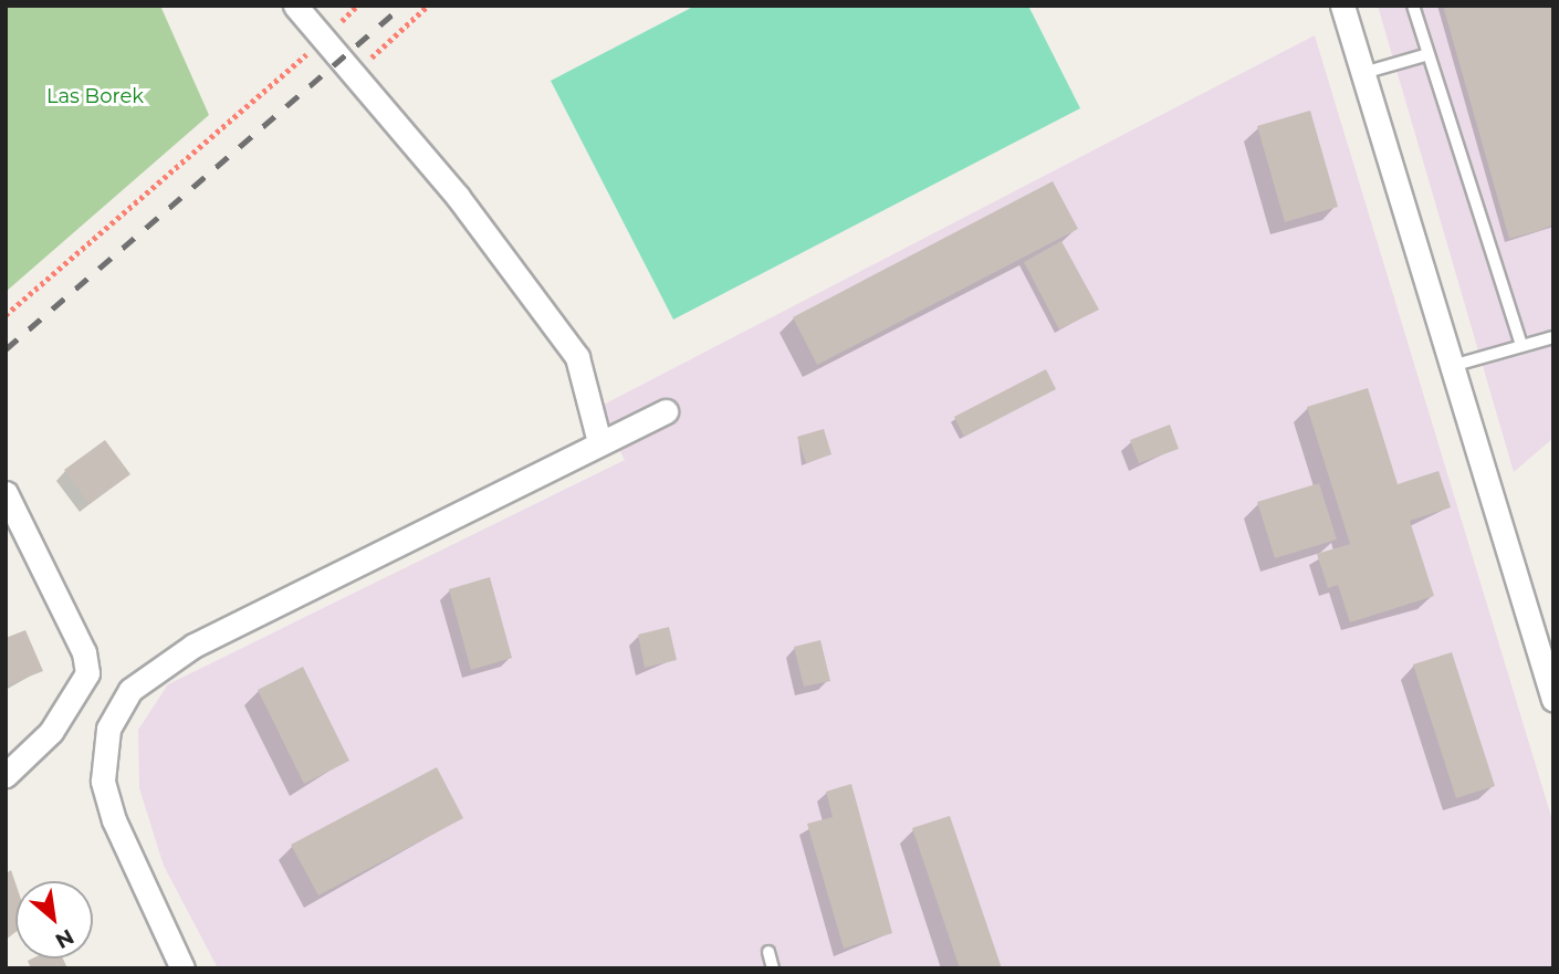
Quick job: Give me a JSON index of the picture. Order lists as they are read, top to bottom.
{
  "parks": ["Las Borek"],
  "north": "bottom right"
}
